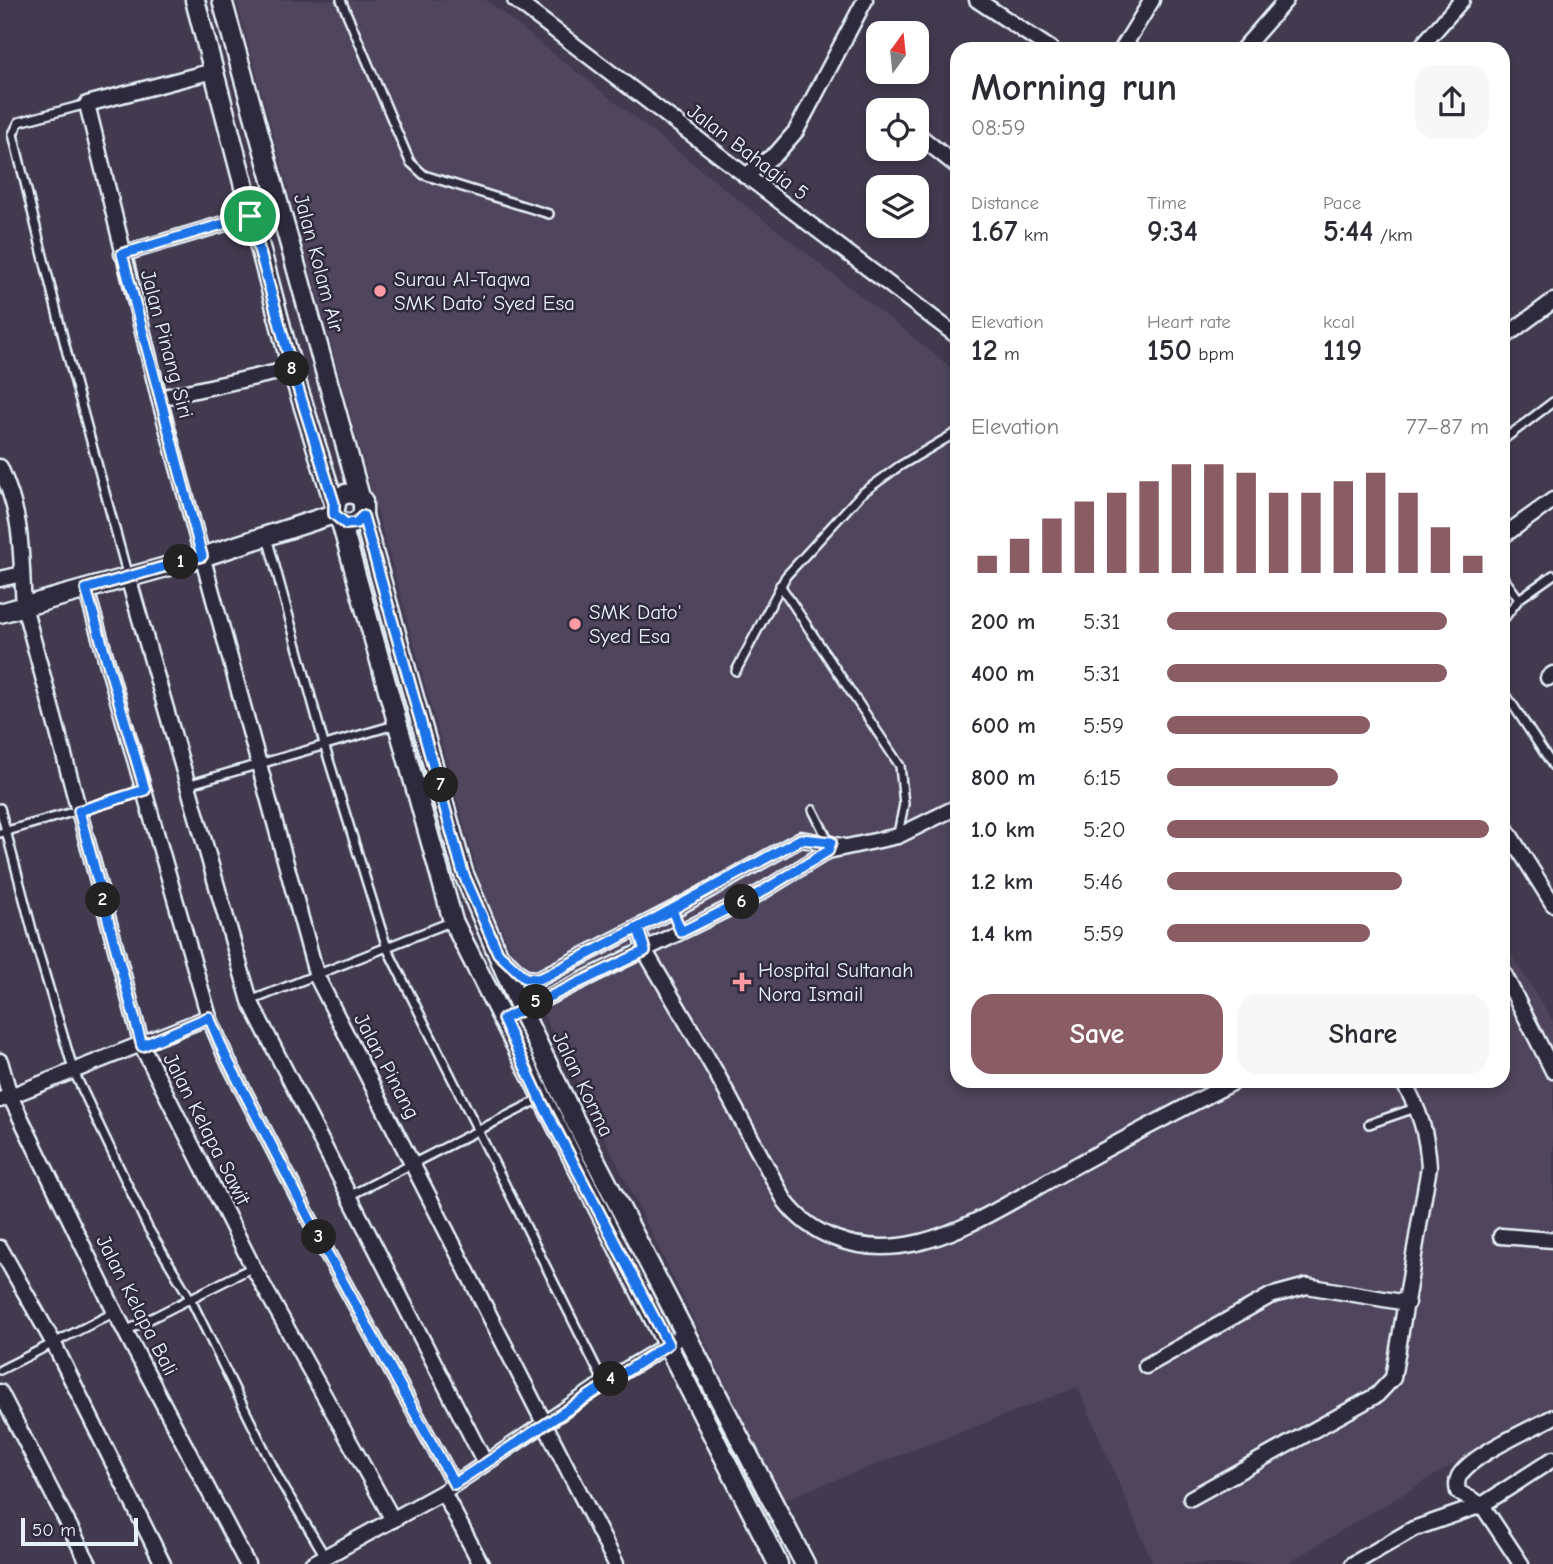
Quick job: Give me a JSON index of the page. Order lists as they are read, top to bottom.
{
  "streets": {
    "street": [
      "Jalan Bahagia 5",
      "Jalan Kolam Air",
      "Jalan Pinang Siri",
      "Jalan Pinang",
      "Jalan Korma",
      "Jalan Kelapa Sawit",
      "Jalan Kelapa Bali"
    ]
  },
  "crossings": [
    ["Jalan Kolam Air", "Jalan Korma"],
    ["Jalan Pinang Siri", "Jalan Pinang"]
  ],
  "places": {
    "other": ["Surau Al-Taqwa SMK Dato’ Syed Esa", "SMK Dato' Syed Esa"],
    "health": ["Hospital Sultanah Nora Ismail"]
  },
  "scale_bar": "50 m",
  "north": "top",
  "page": {
    "heading": ["Morning run", "08:59"],
    "stats": [
      ["Distance", "1.67 km"],
      ["Time", "9:34"],
      ["Pace", "5:44 /km"],
      ["Elevation", "12 m"],
      ["Heart rate", "150 bpm"],
      ["kcal", "119"]
    ],
    "pins": [
      "8",
      "1",
      "7",
      "2",
      "6",
      "5",
      "3",
      "4"
    ],
    "chart": ["Elevation", "77–87 m"],
    "list": [
      {
        "name": "200 m",
        "note": "5:31"
      },
      {
        "name": "400 m",
        "note": "5:31"
      },
      {
        "name": "600 m",
        "note": "5:59"
      },
      {
        "name": "800 m",
        "note": "6:15"
      },
      {
        "name": "1.0 km",
        "note": "5:20"
      },
      {
        "name": "1.2 km",
        "note": "5:46"
      },
      {
        "name": "1.4 km",
        "note": "5:59"
      }
    ],
    "buttons": ["Save", "Share"],
    "scale": "50 m"
  }
}
